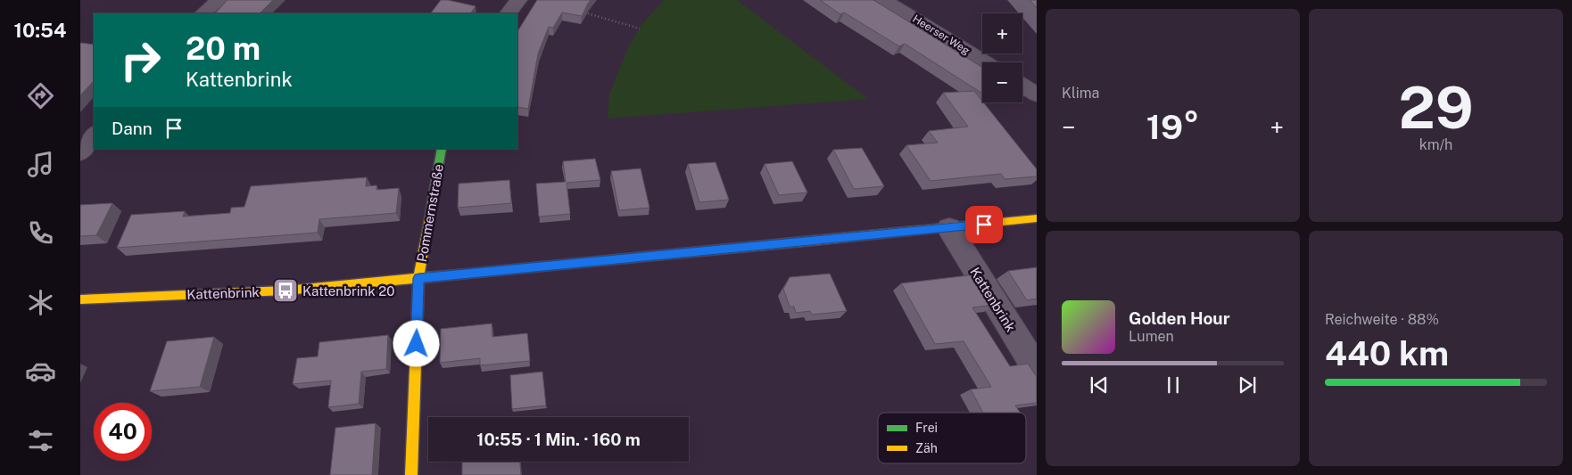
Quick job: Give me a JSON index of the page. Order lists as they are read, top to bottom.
{
  "streets": {
    "street": ["Heerser Weg", "Pommernstraße", "Kattenbrink"]
  },
  "crossings": [
    ["Pommernstraße", "Kattenbrink"]
  ],
  "places": {
    "bus stop": ["Kattenbrink 20"]
  },
  "legend": ["Frei", "Zäh"],
  "page": {
    "tabs": "10:54",
    "tile": [
      "Klima",
      ["29", "km/h"],
      ["Reichweite · 88%", "440 km"]
    ],
    "map_buttons": ["+", "−"],
    "turn": ["20 m", "Kattenbrink"],
    "then": "Dann",
    "heat": ["−", "19°", "+"],
    "song": ["Golden Hour", "Lumen"],
    "limit": "40",
    "trip": "10:55 · 1 Min. · 160 m"
  }
}
